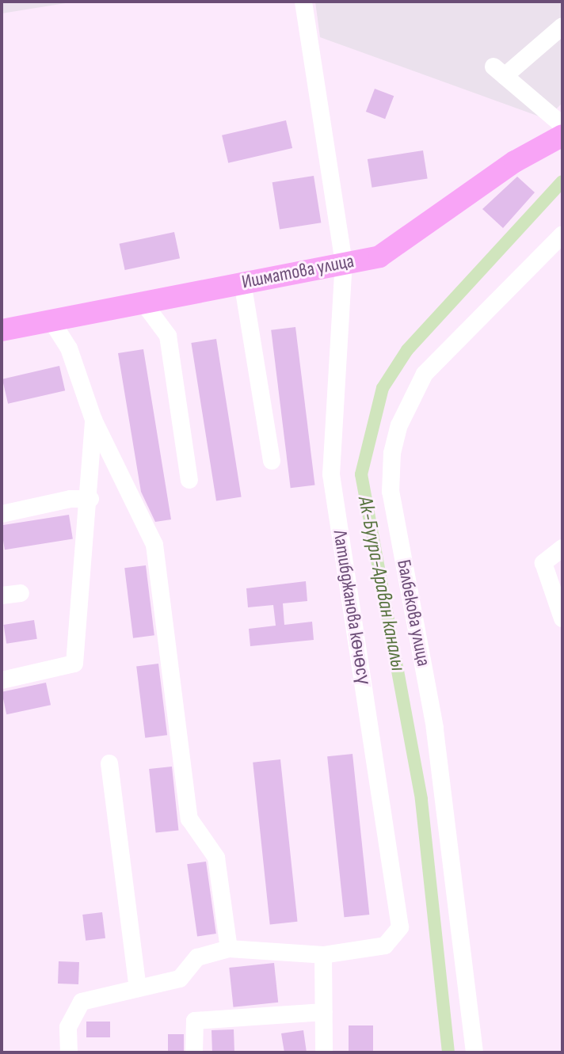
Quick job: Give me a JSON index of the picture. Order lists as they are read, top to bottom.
{
  "streets": {
    "main road": ["Ишматова улица"],
    "street": ["Латибджанова көчөсү", "Балбекова улица"]
  },
  "crossings": [
    ["Ишматова улица", "Латибджанова көчөсү"]
  ],
  "water": ["Ак-Буура-Араван каналы"]
}
